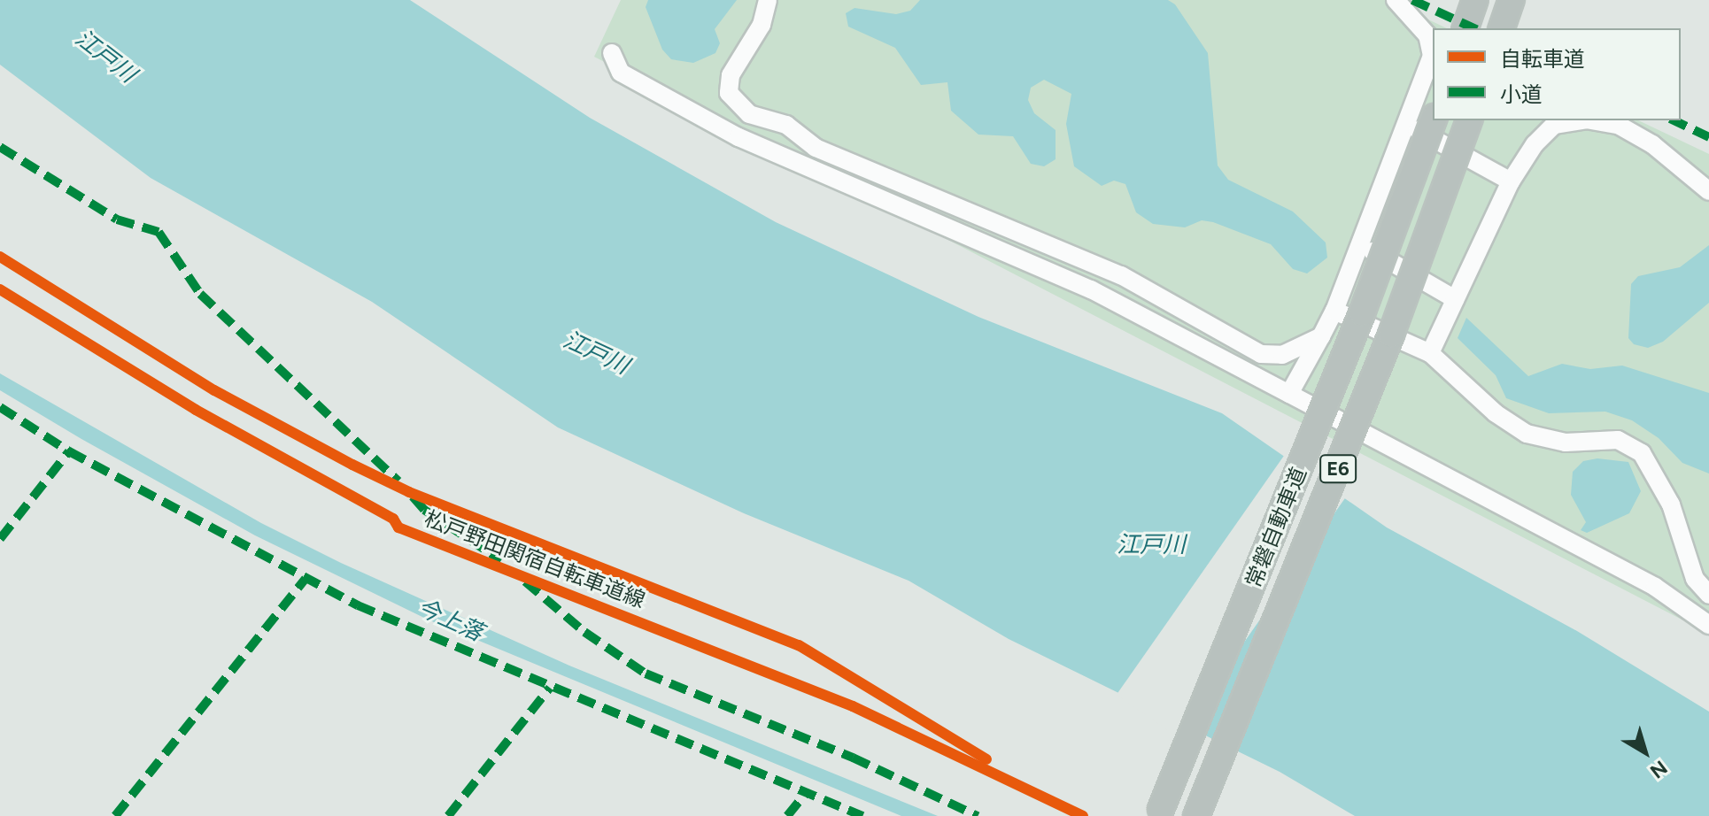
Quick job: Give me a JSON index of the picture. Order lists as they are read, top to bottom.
{
  "streets": {
    "highway": ["E6", "常磐自動車道"],
    "cycle path": ["松戸野田関宿自転車道線"]
  },
  "water": ["江戸川", "今上落"],
  "legend": ["自転車道", "小道"],
  "north": "bottom right"
}
